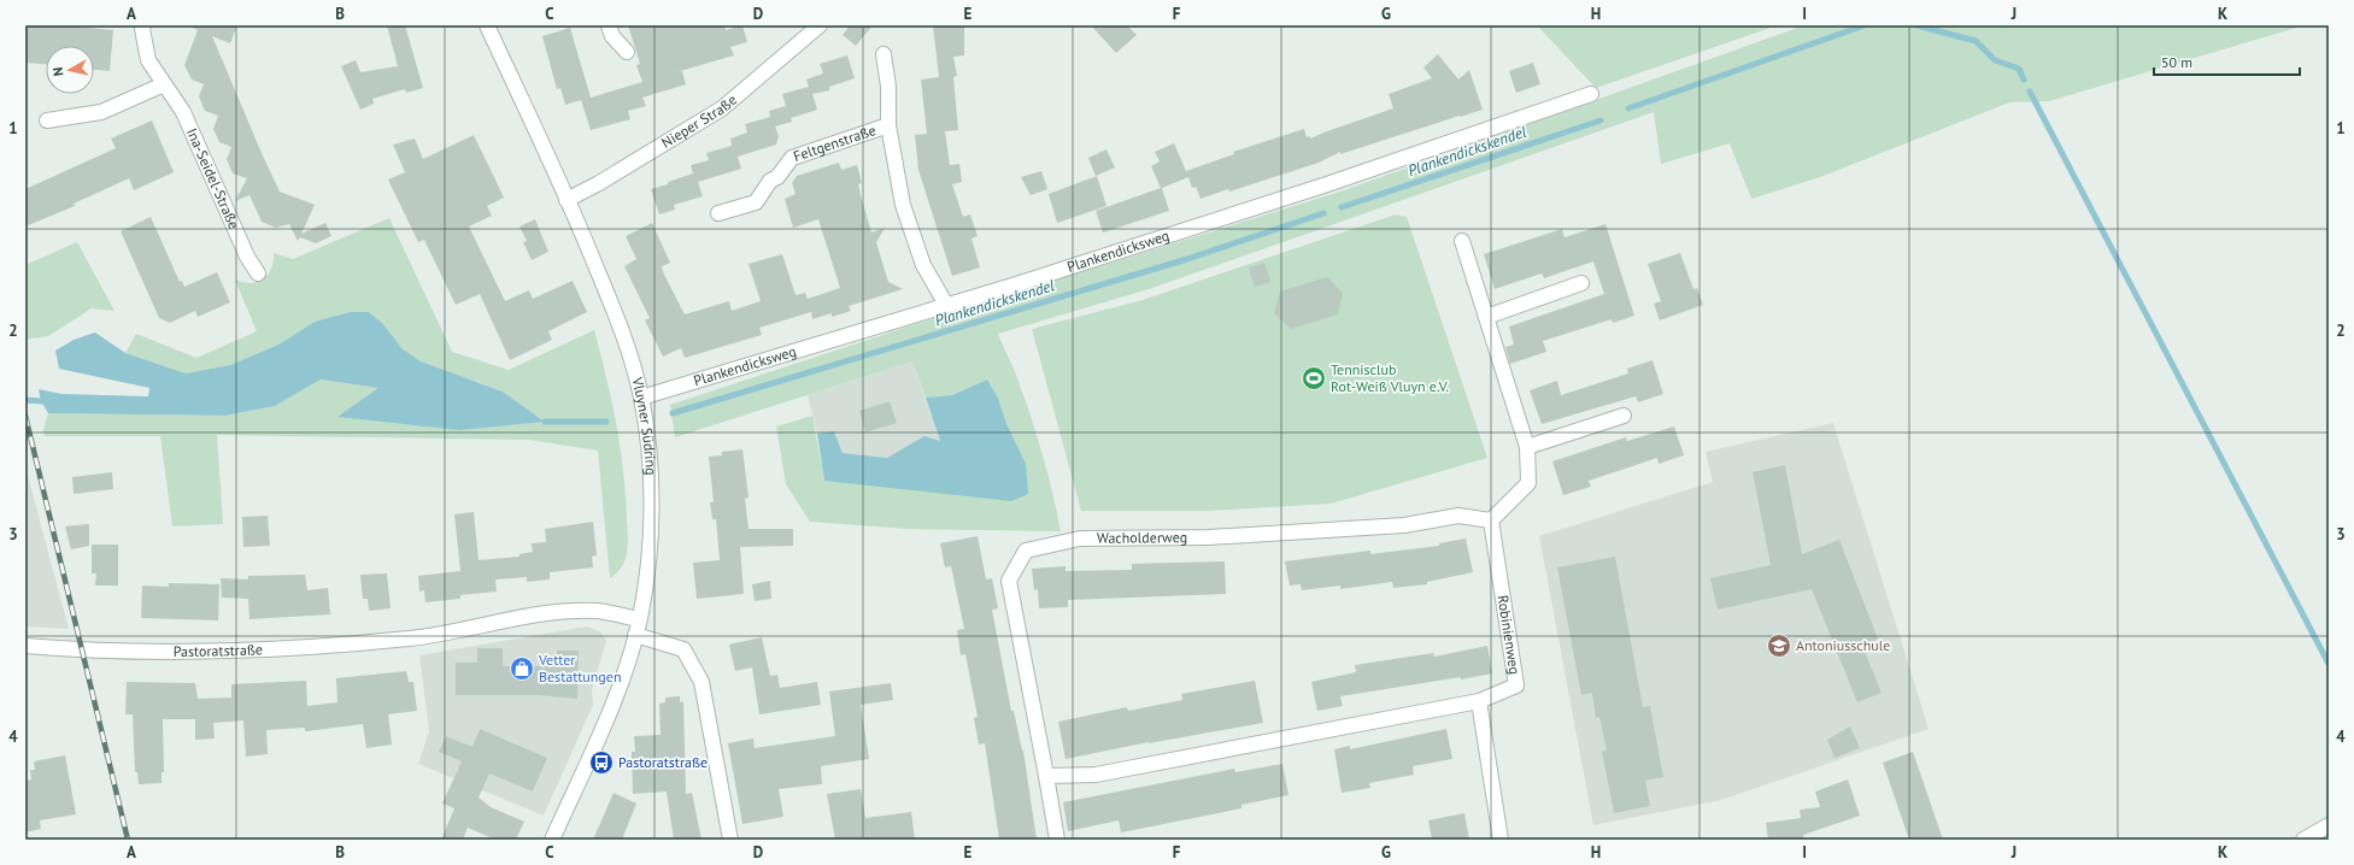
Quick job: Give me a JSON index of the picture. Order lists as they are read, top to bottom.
{
  "streets": {
    "street": [
      "Nieper Straße",
      "Feltgenstraße",
      "Ina-Seidel-Straße",
      "Plankendicksweg",
      "Vluyner Südring",
      "Wacholderweg",
      "Robinienweg",
      "Pastoratstraße"
    ]
  },
  "crossings": [
    ["Nieper Straße", "Vluyner Südring"],
    ["Feltgenstraße", "Plankendicksweg"],
    ["Plankendicksweg", "Vluyner Südring"],
    ["Vluyner Südring", "Pastoratstraße"],
    ["Wacholderweg", "Robinienweg"]
  ],
  "water": ["Plankendickskendel"],
  "places": {
    "sports": ["Tennisclub Rot-Weiß Vluyn e.V."],
    "school or university": ["Antoniusschule"],
    "shop": ["Vetter Bestattungen"],
    "bus stop": ["Pastoratstraße"]
  },
  "scale_bar": "50 m",
  "north": "left",
  "grid": {
    "columns": [
      "A",
      "B",
      "C",
      "D",
      "E",
      "F",
      "G",
      "H",
      "I",
      "J",
      "K"
    ],
    "rows": [
      "1",
      "2",
      "3",
      "4"
    ]
  }
}
